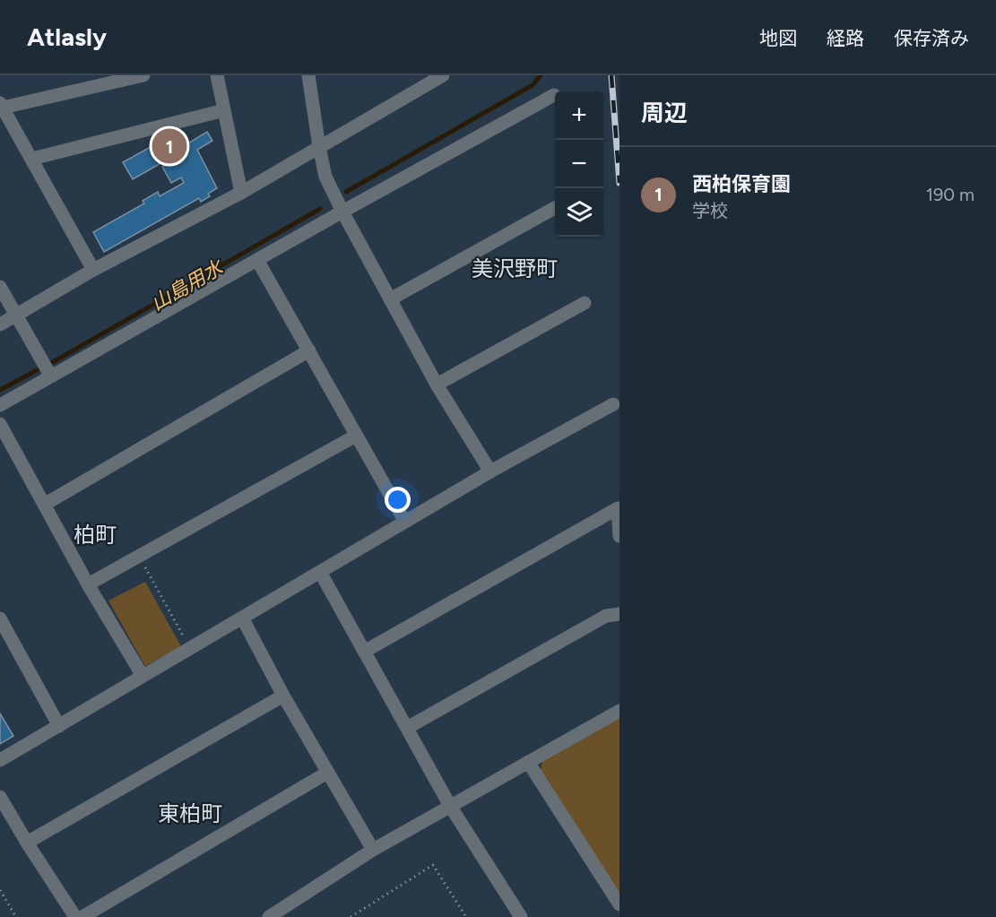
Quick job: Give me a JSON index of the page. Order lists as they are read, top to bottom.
{
  "districts": ["美沢野町", "柏町", "東柏町"],
  "water": ["山島用水"],
  "page": {
    "header": "Atlasly",
    "nav": ["地図", "経路", "保存済み"],
    "heading": "周辺",
    "map_buttons": ["+", "−"],
    "pins": "1",
    "list": [
      {
        "mark": "1",
        "name": "西柏保育園",
        "note": "学校",
        "value": "190 m"
      }
    ]
  }
}
